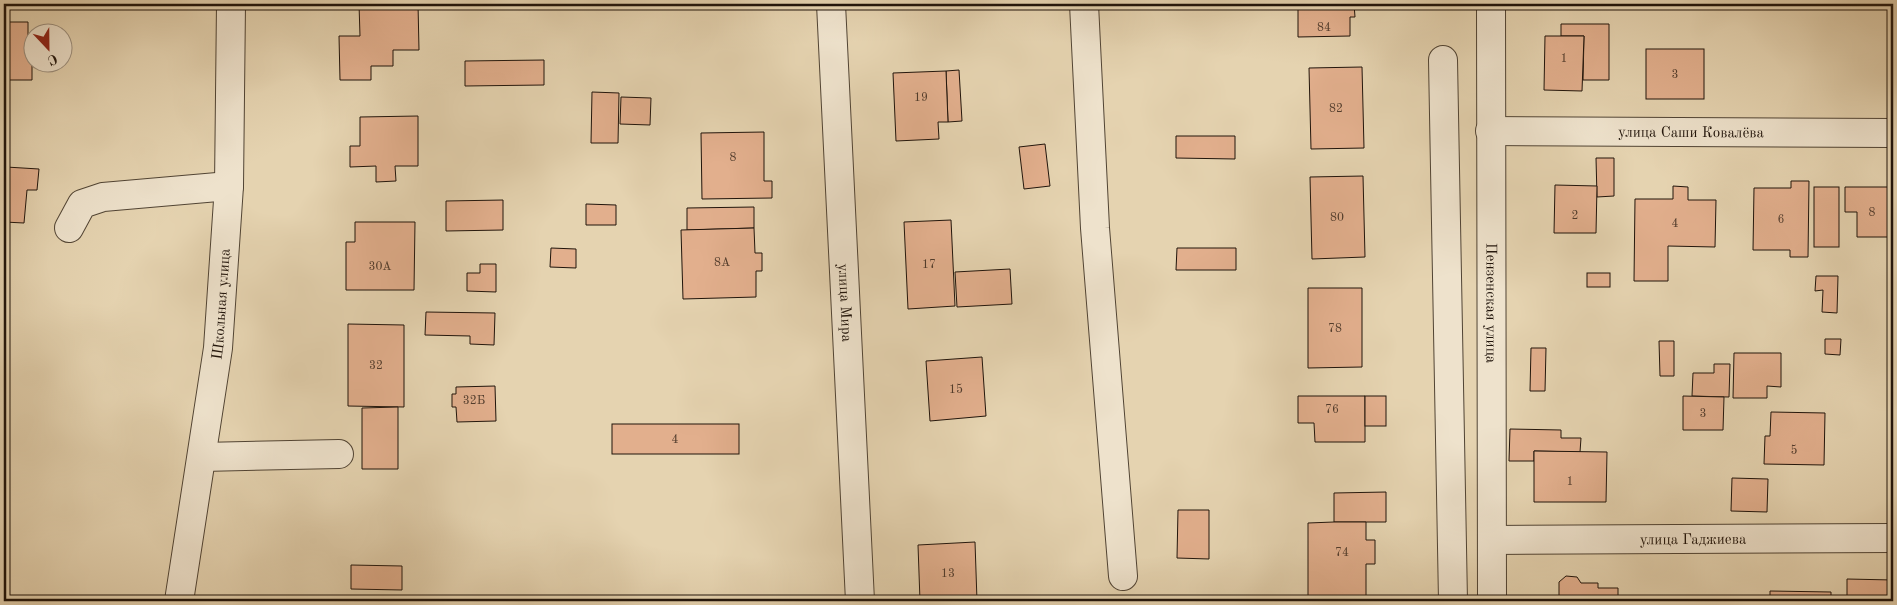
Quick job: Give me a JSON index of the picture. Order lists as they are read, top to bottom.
{
  "streets": {
    "street": [
      "улица Саши Ковалёва",
      "улица Мира",
      "Пензенская улица",
      "Школьная улица",
      "улица Гаджиева"
    ]
  },
  "crossings": [
    ["улица Саши Ковалёва", "Пензенская улица"],
    ["Пензенская улица", "улица Гаджиева"]
  ],
  "house_numbers": [
    "84",
    "1",
    "3",
    "19",
    "82",
    "8",
    "8",
    "2",
    "80",
    "6",
    "4",
    "8А",
    "17",
    "30А",
    "78",
    "32",
    "15",
    "32Б",
    "76",
    "3",
    "4",
    "5",
    "1",
    "74",
    "13"
  ],
  "north": "bottom"
}
